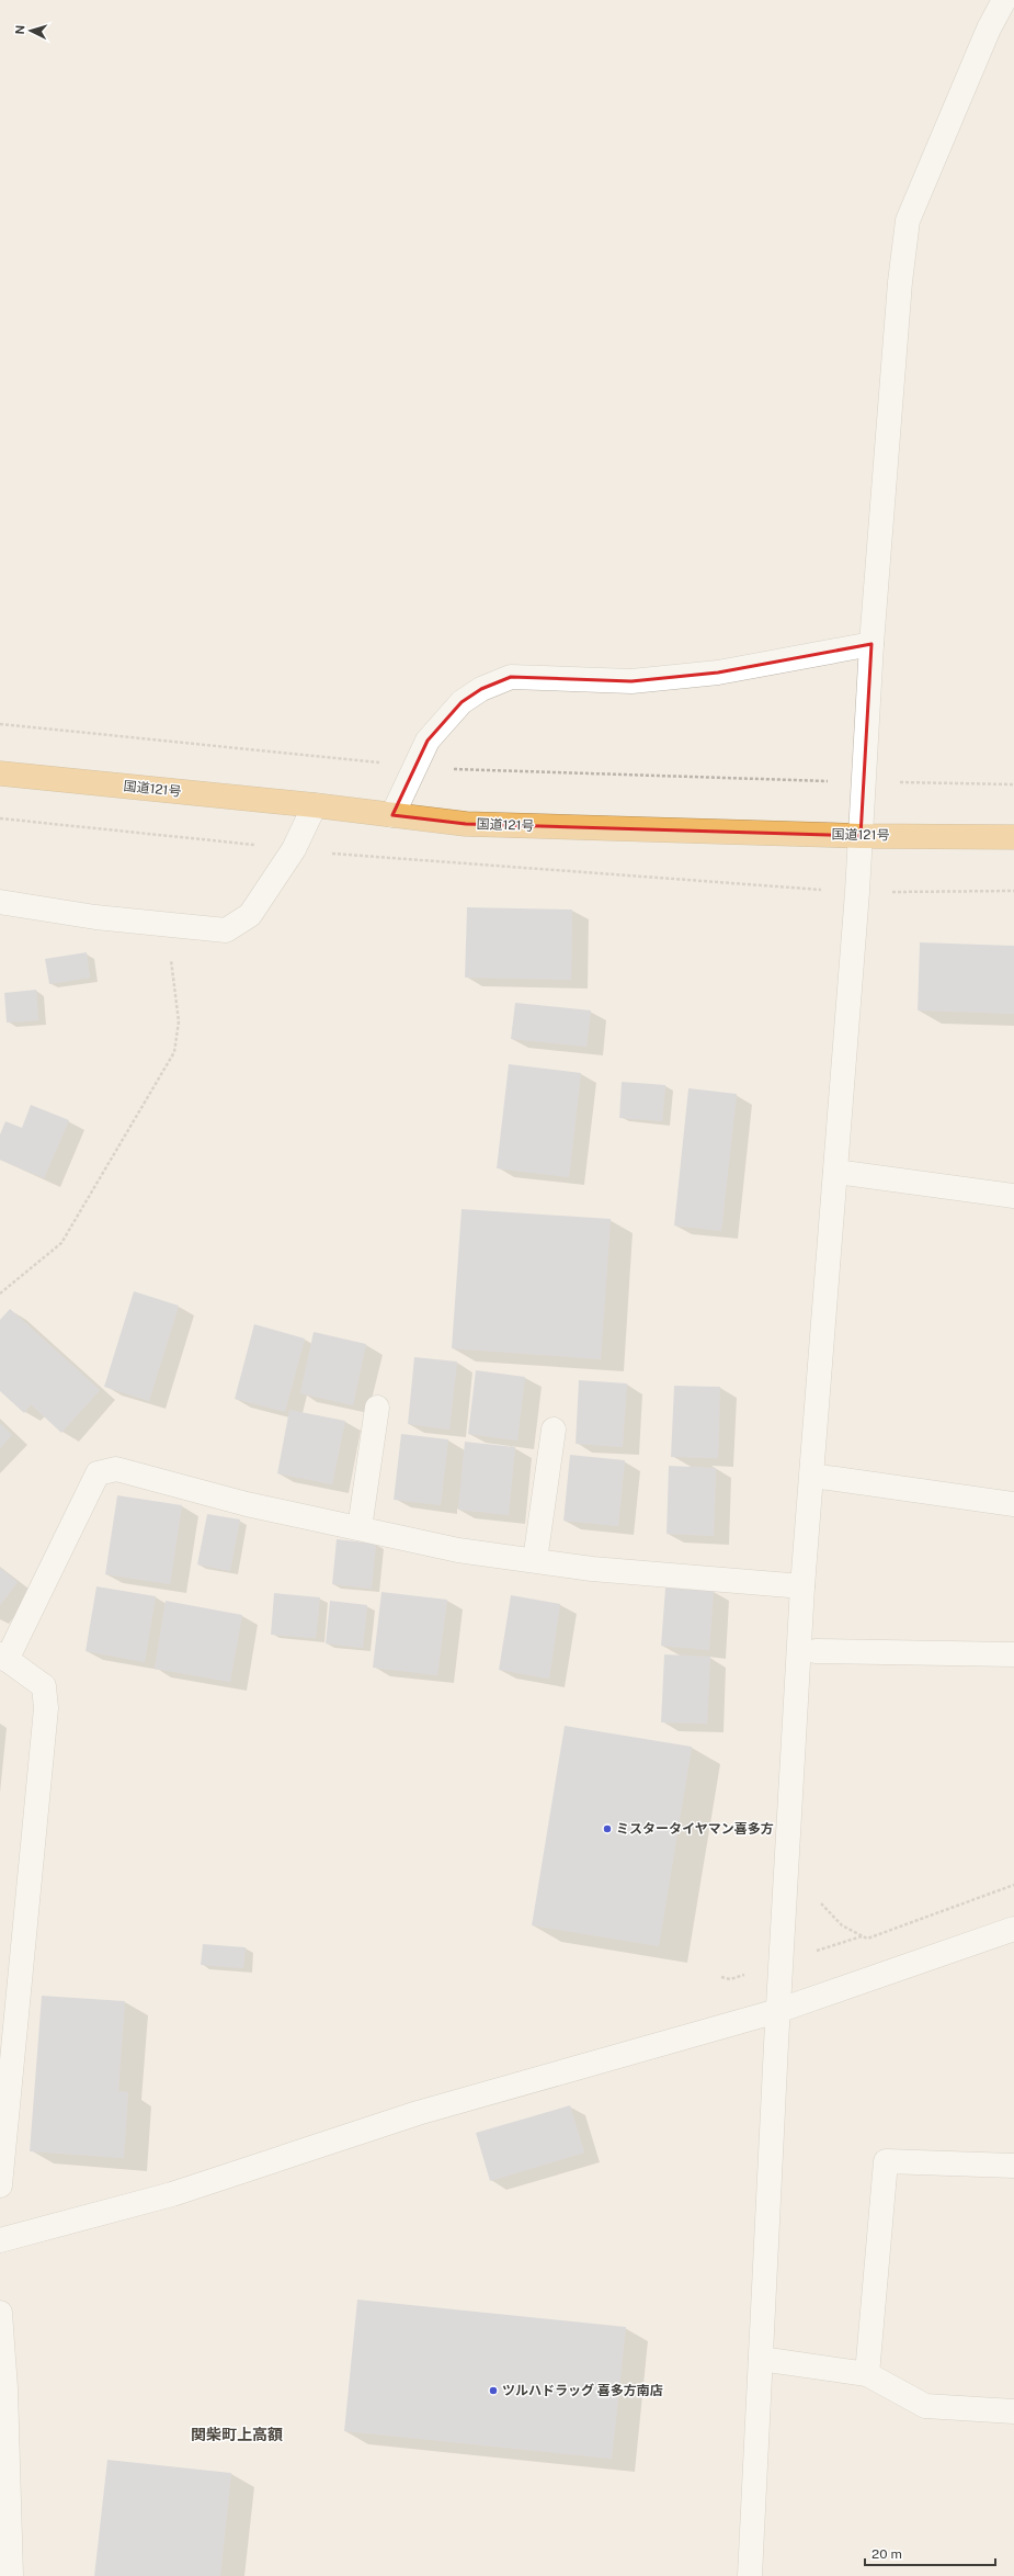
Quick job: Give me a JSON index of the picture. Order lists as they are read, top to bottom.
{
  "streets": {
    "highway": ["国道121号"]
  },
  "districts": ["関柴町上高額"],
  "places": ["ミスタータイヤマン喜多方", "ツルハドラッグ 喜多方南店"],
  "scale_bar": "20 m",
  "north": "left"
}
